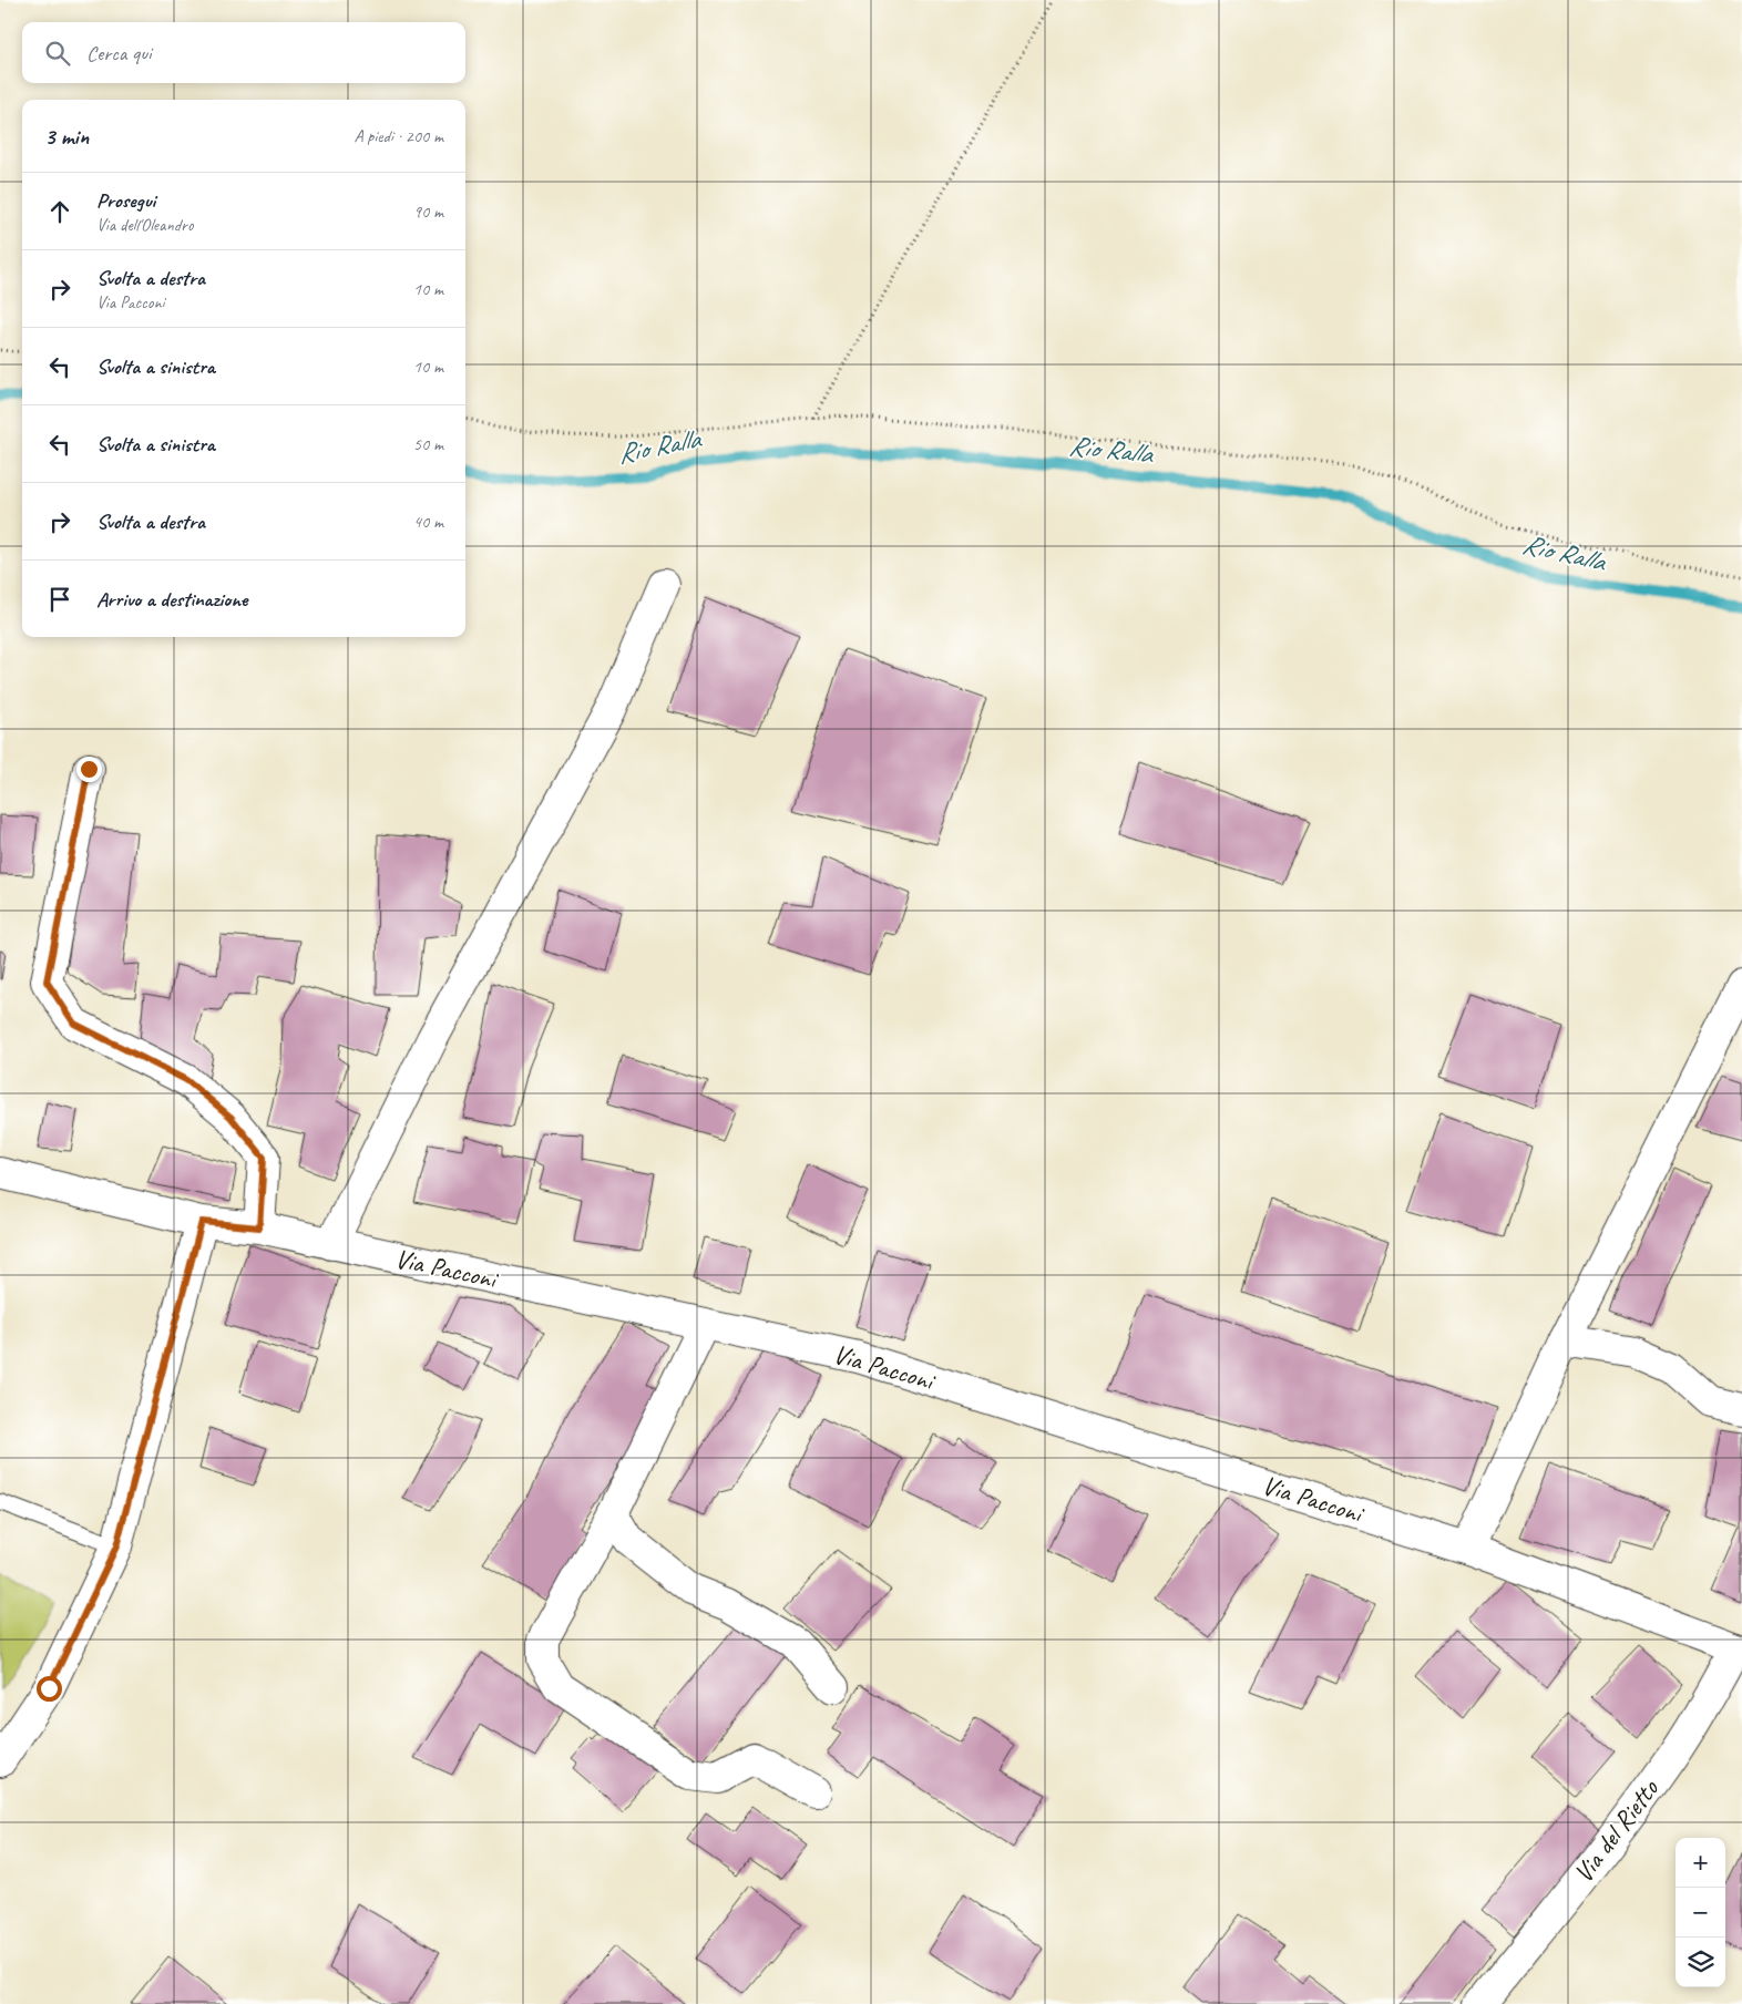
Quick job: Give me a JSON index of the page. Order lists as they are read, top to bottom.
{
  "streets": {
    "street": ["Via Pacconi", "Via del Rietto"]
  },
  "crossings": [
    ["Via Pacconi", "Via del Rietto"]
  ],
  "water": ["Rio Ralla"],
  "page": {
    "search": "Cerca qui",
    "heading": ["3 min", "A piedi · 200 m"],
    "list": [
      ["Prosegui", "Via dell'Oleandro", "90 m"],
      ["Svolta a destra", "Via Pacconi", "10 m"],
      ["Svolta a sinistra", "10 m"],
      ["Svolta a sinistra", "50 m"],
      ["Svolta a destra", "40 m"],
      "Arrivo a destinazione"
    ],
    "map_buttons": ["+", "−"]
  }
}
